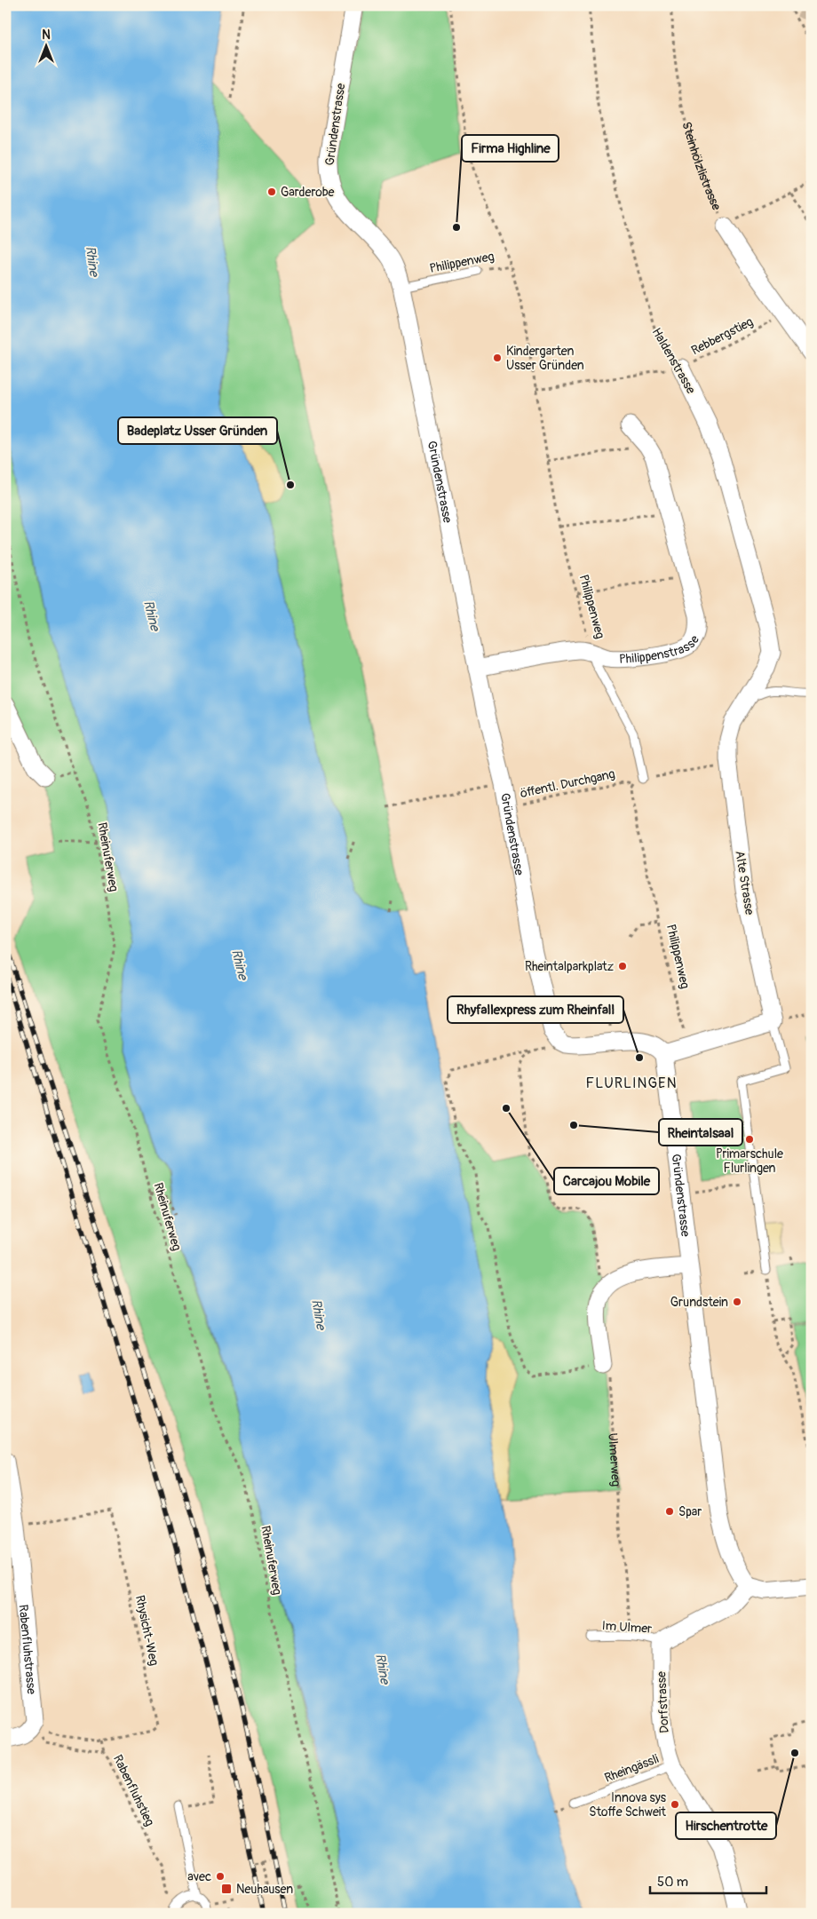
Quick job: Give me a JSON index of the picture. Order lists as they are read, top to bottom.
{
  "streets": {
    "street": [
      "Gründenstrasse",
      "Steinhölzlistrasse",
      "Haldenstrasse",
      "Philippenstrasse",
      "Alte Strasse",
      "Rabenfluhstrasse",
      "Dorfstrasse"
    ],
    "lane": ["Philippenweg", "Im Ulmer", "Rheingässli"],
    "path": [
      "Rebbergstieg",
      "öffentl. Durchgang",
      "Rheinuferweg",
      "Ulmerweg",
      "Rhysicht-Weg",
      "Rabenfluhstieg"
    ]
  },
  "crossings": [
    ["Gründenstrasse", "Philippenweg"],
    ["Gründenstrasse", "Philippenstrasse"],
    ["Gründenstrasse", "öffentl. Durchgang"],
    ["Steinhölzlistrasse", "Rebbergstieg"],
    ["Philippenweg", "Rebbergstieg"],
    ["Philippenweg", "Philippenstrasse"],
    ["Philippenweg", "öffentl. Durchgang"],
    ["Rebbergstieg", "Haldenstrasse"],
    ["Haldenstrasse", "Alte Strasse"],
    ["Ulmerweg", "Im Ulmer"],
    ["Im Ulmer", "Dorfstrasse"],
    ["Rhysicht-Weg", "Rabenfluhstrasse"],
    ["Rhysicht-Weg", "Rabenfluhstieg"],
    ["Rabenfluhstrasse", "Rabenfluhstieg"],
    ["Dorfstrasse", "Rheingässli"]
  ],
  "districts": ["FLURLINGEN"],
  "water": ["Rhine"],
  "places": {
    "other": [
      "Garderobe",
      "Firma Highline",
      "Kindergarten Usser Gründen",
      "Badeplatz Usser Gründen",
      "Rheintalparkplatz",
      "Rhyfallexpress zum Rheinfall",
      "Carcajou Mobile",
      "Rheintalsaal",
      "Primarschule Flurlingen",
      "Grundstein",
      "Spar",
      "Hirschentrotte",
      "Innova sys Stoffe Schweit",
      "avec"
    ],
    "transit": ["Neuhausen"]
  },
  "scale_bar": "50 m",
  "north": "top"
}
